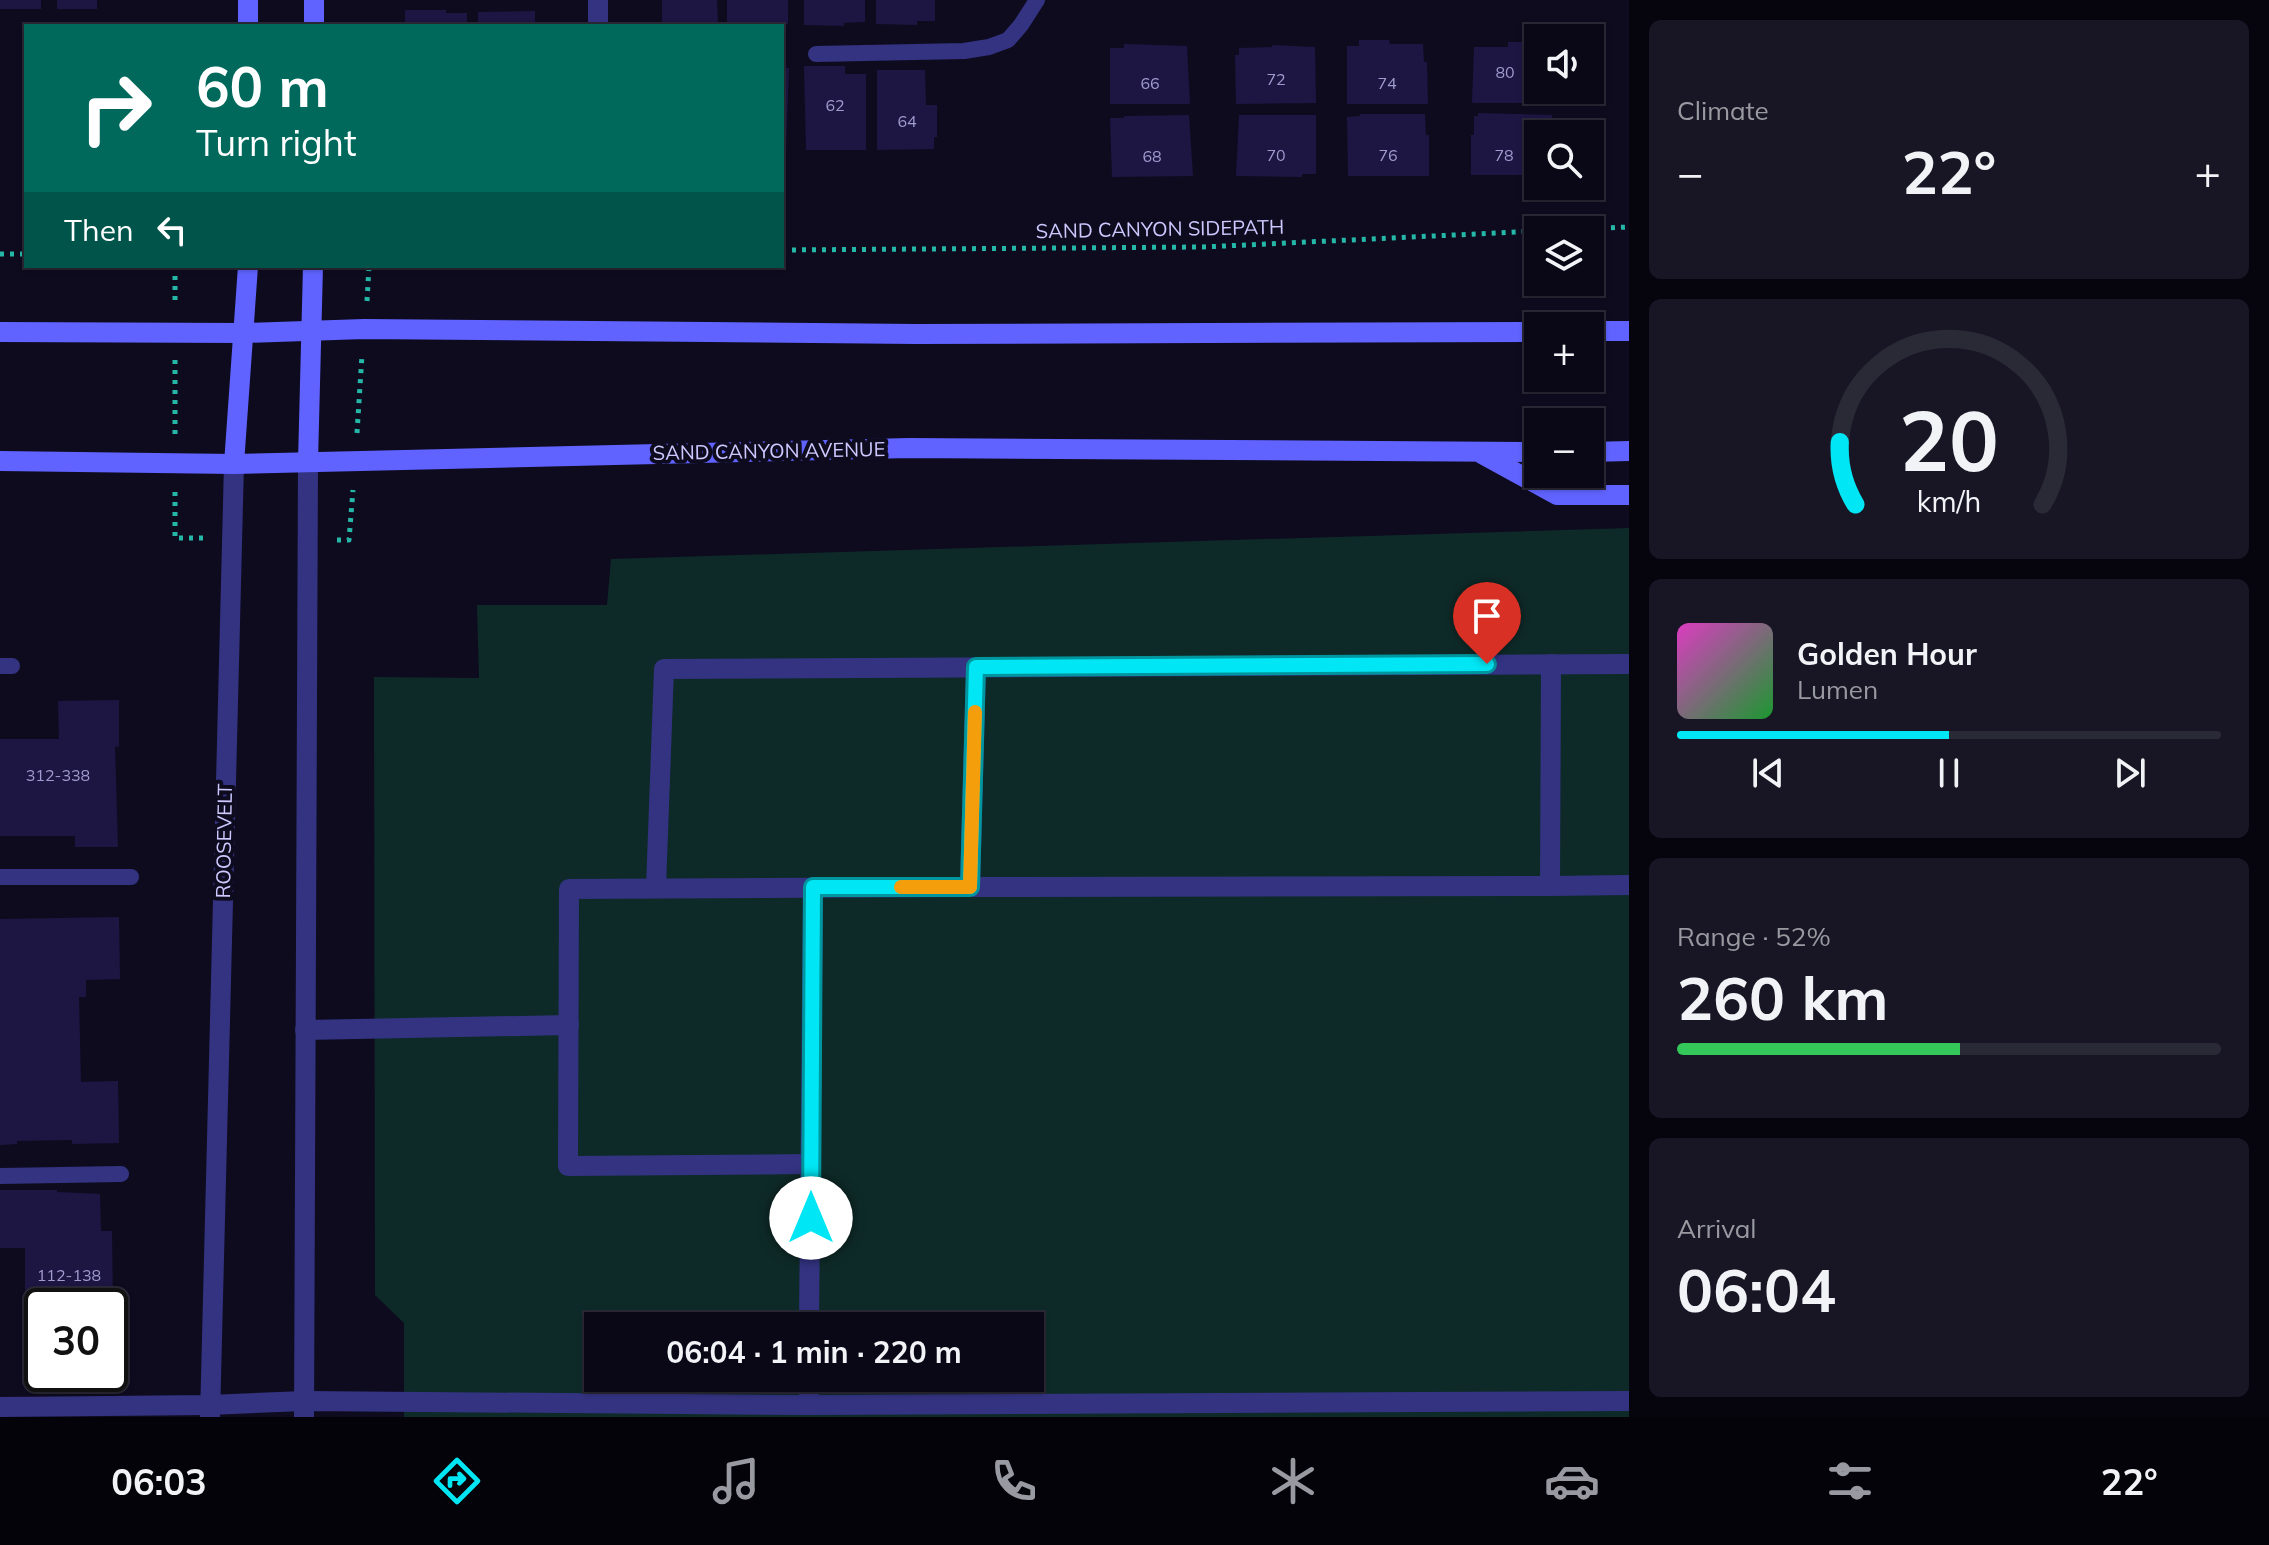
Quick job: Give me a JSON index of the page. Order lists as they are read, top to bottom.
{
  "streets": {
    "main road": ["SAND CANYON AVENUE", "ROOSEVELT"],
    "path": ["SAND CANYON SIDEPATH"]
  },
  "crossings": [
    ["SAND CANYON AVENUE", "ROOSEVELT"]
  ],
  "house_numbers": [
    "80",
    "72",
    "66",
    "74",
    "62",
    "64",
    "70",
    "76",
    "78",
    "68",
    "312-338",
    "112-138"
  ],
  "page": {
    "tile": [
      "Climate",
      ["Range · 52%", "260 km"],
      ["Arrival", "06:04"]
    ],
    "map_buttons": ["+", "−"],
    "turn": ["60 m", "Turn right"],
    "heat": ["−", "22°", "+"],
    "then": "Then",
    "song": ["Golden Hour", "Lumen"],
    "limit": "30",
    "trip": "06:04 · 1 min · 220 m",
    "tabs": ["06:03", "22°"],
    "gauge": ["20", "km/h"]
  }
}
